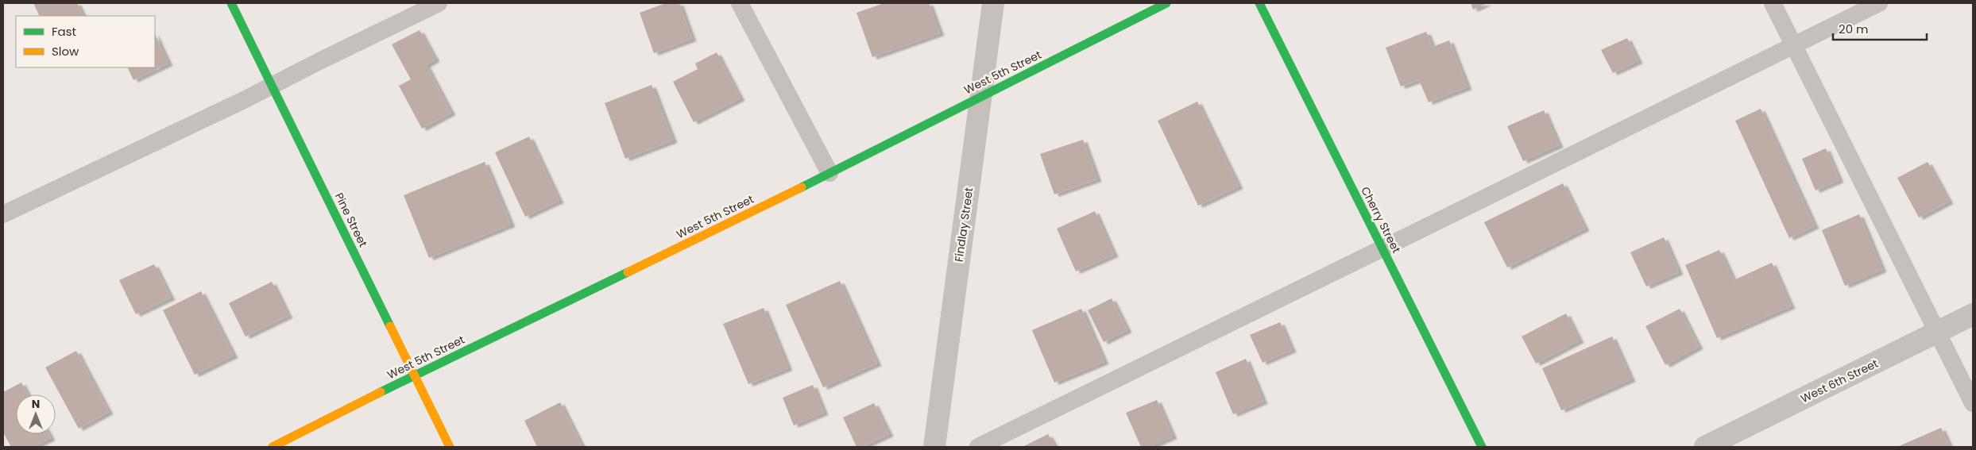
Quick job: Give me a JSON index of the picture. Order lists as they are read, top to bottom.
{
  "streets": {
    "street": [
      "West 5th Street",
      "Pine Street",
      "Cherry Street",
      "Findlay Street",
      "West 6th Street"
    ]
  },
  "crossings": [
    ["West 5th Street", "Pine Street"],
    ["West 5th Street", "Findlay Street"]
  ],
  "legend": ["Fast", "Slow"],
  "scale_bar": "20 m",
  "north": "top"
}
